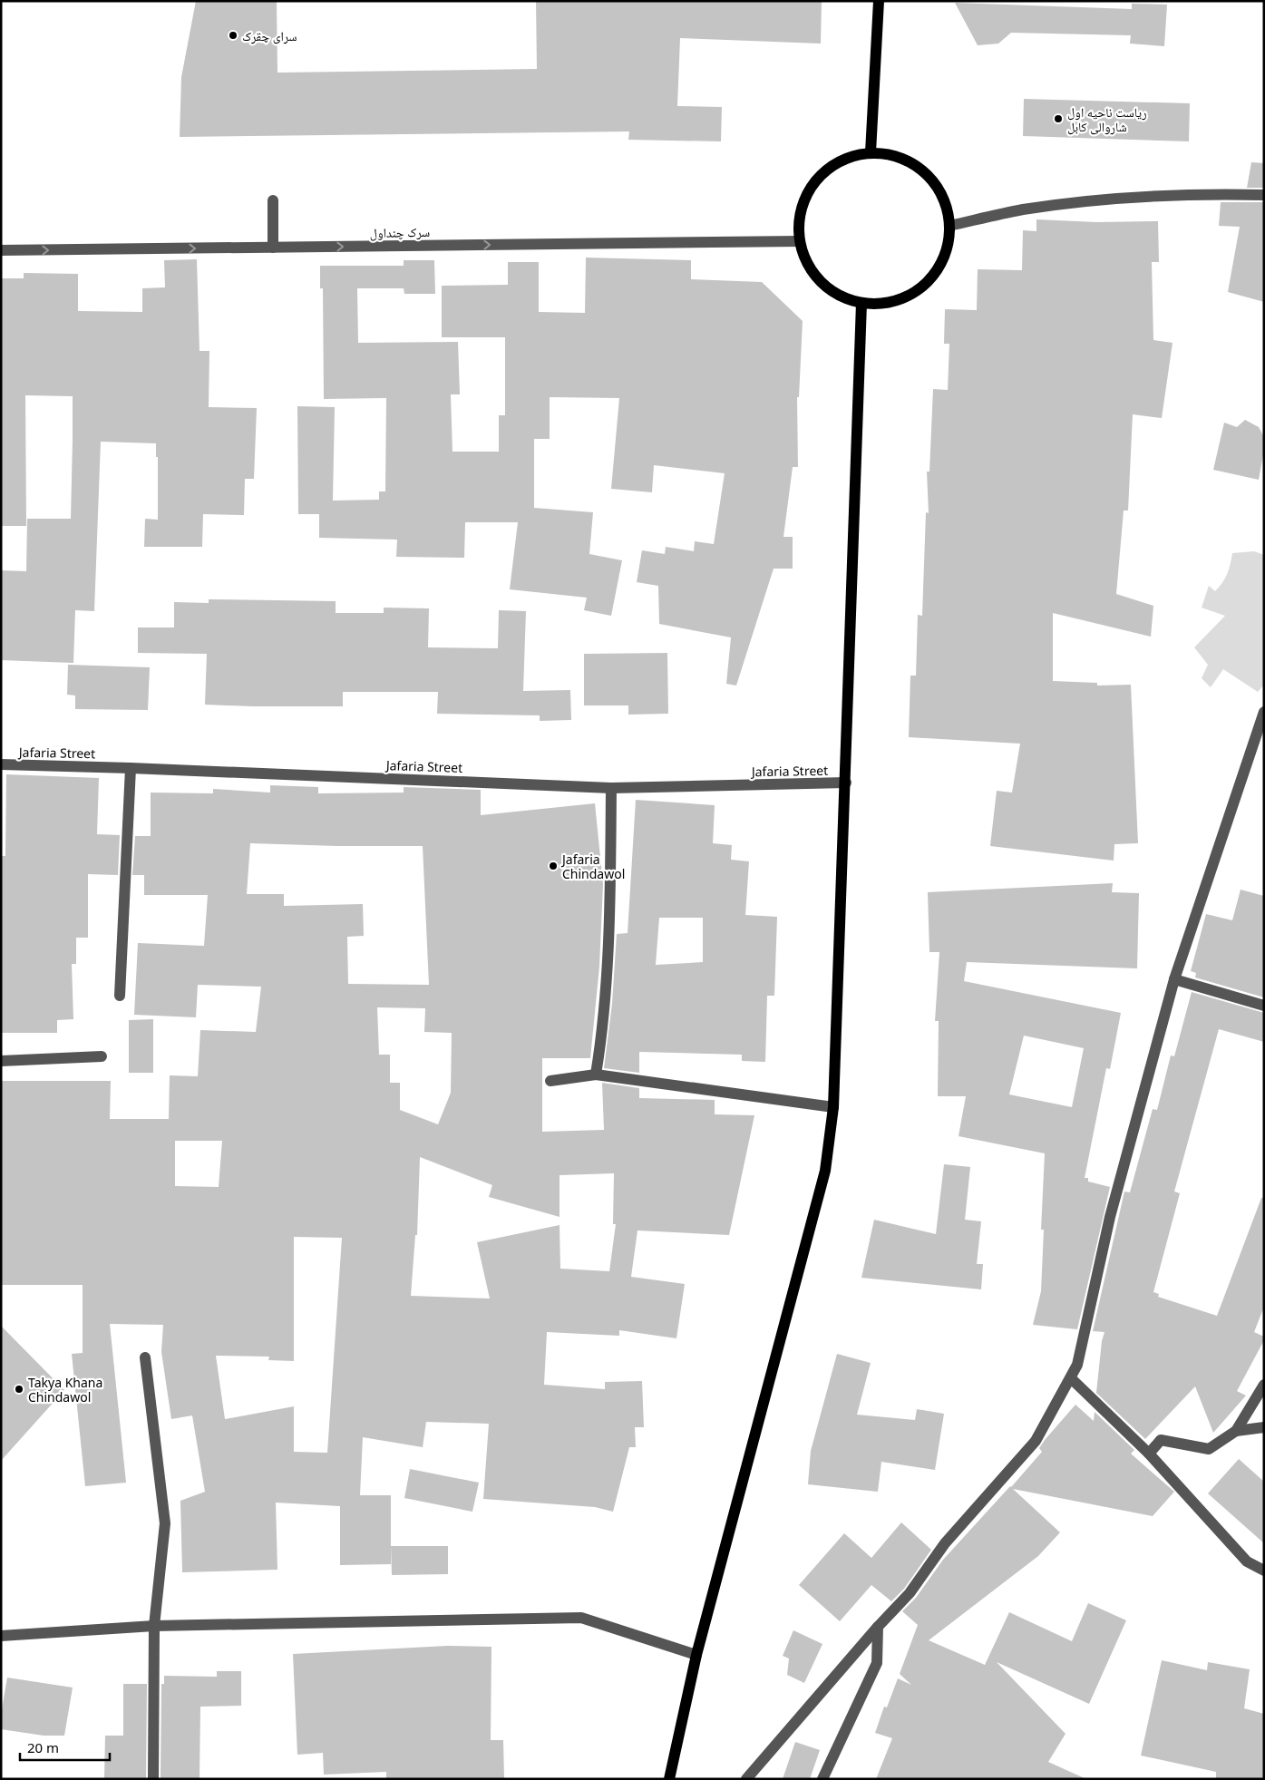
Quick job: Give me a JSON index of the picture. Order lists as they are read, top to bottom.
{
  "streets": {
    "street": ["سرک چنداول", "Jafaria Street"]
  },
  "one_way": ["سرک چنداول"],
  "places": [
    "سرای چقرک",
    "ریاست ناحیه اول شاروالی کابل",
    "Jafaria Chindawol",
    "Takya Khana Chindawol"
  ],
  "scale_bar": "20 m"
}
